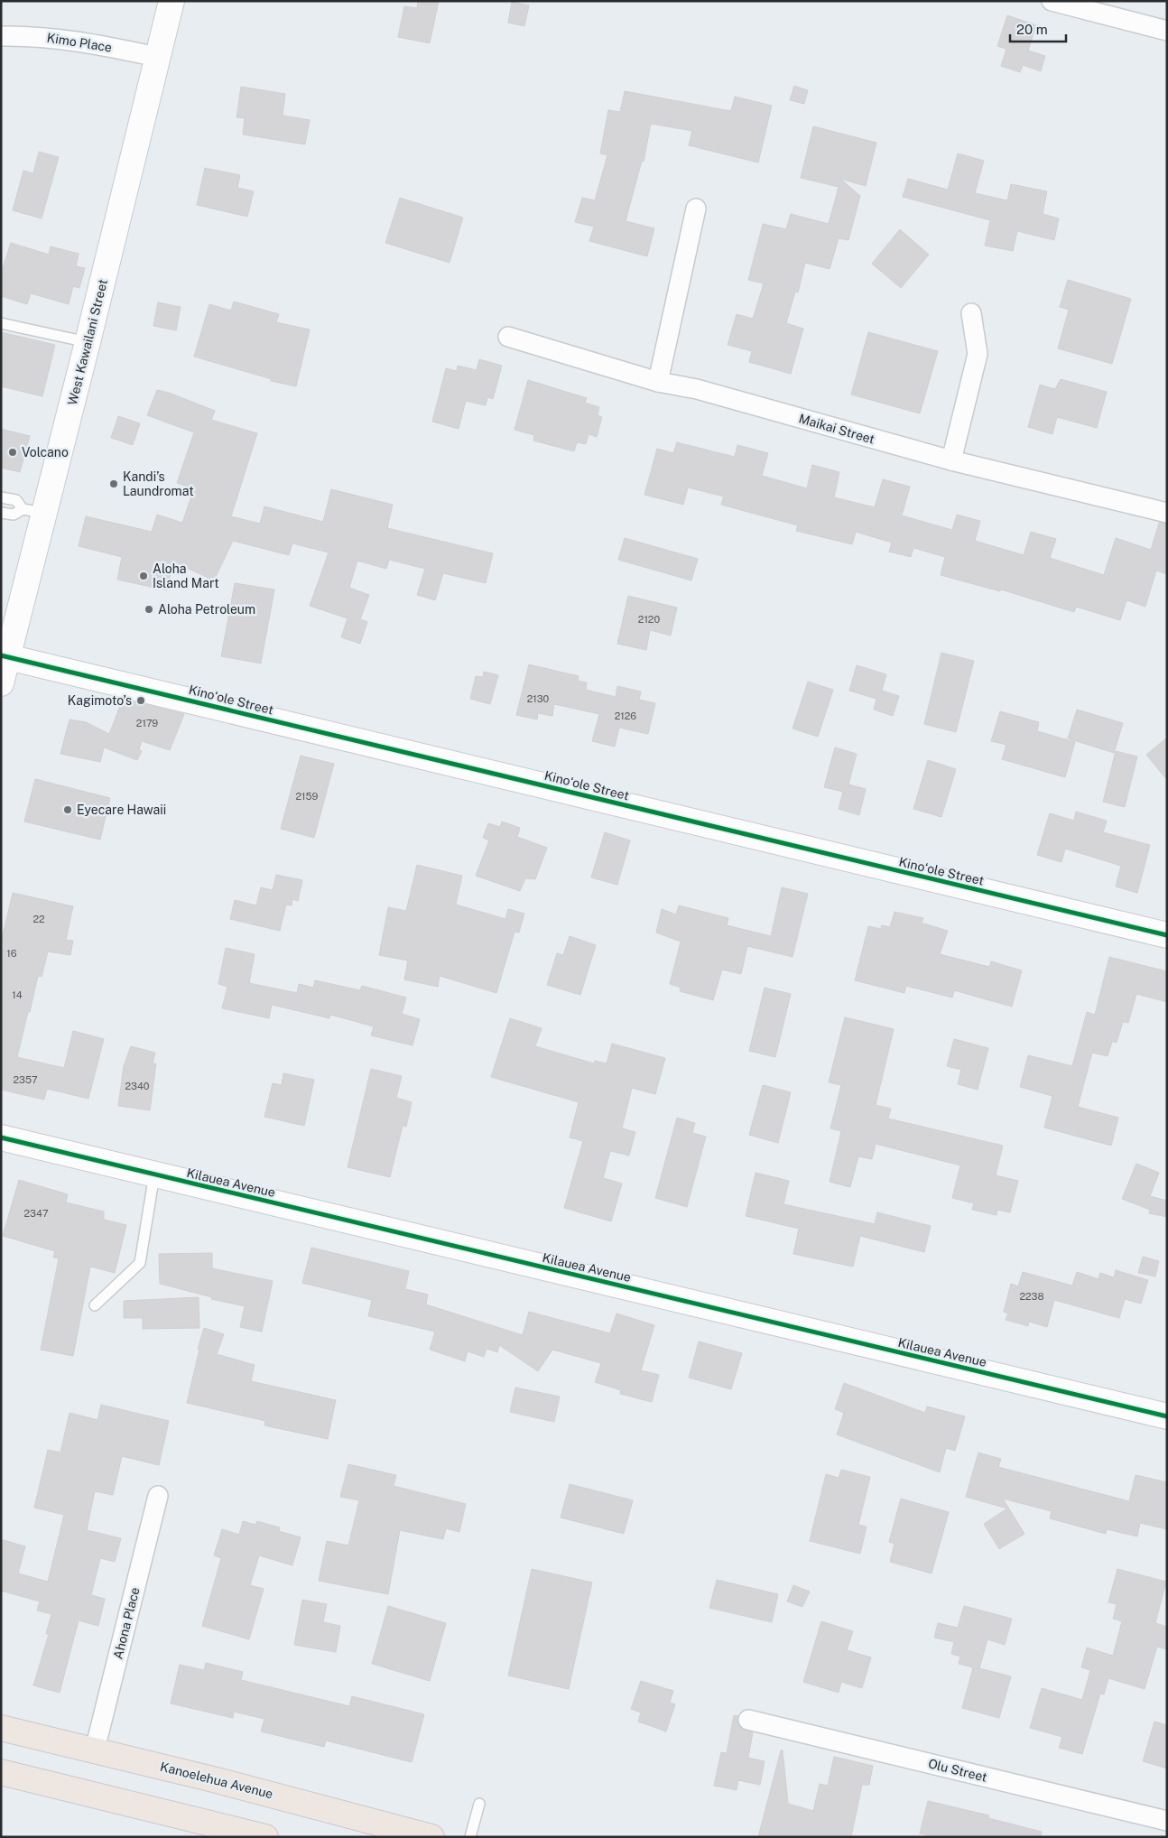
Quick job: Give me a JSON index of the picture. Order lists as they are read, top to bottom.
{
  "streets": {
    "highway": ["Kanoelehua Avenue"],
    "street": [
      "Kimo Place",
      "West Kawailani Street",
      "Maikai Street",
      "Kinoʻole Street",
      "Kilauea Avenue",
      "Ahona Place",
      "Olu Street"
    ]
  },
  "crossings": [
    ["Kimo Place", "West Kawailani Street"],
    ["West Kawailani Street", "Kinoʻole Street"],
    ["Ahona Place", "Kanoelehua Avenue"]
  ],
  "places": [
    "Volcano",
    "Kandi’s Laundromat",
    "Aloha Island Mart",
    "Aloha Petroleum",
    "Kagimoto’s",
    "Eyecare Hawaii"
  ],
  "house_numbers": [
    "2120",
    "2130",
    "2126",
    "2179",
    "2159",
    "22",
    "16",
    "14",
    "2357",
    "2340",
    "2347",
    "2238"
  ],
  "scale_bar": "20 m"
}
